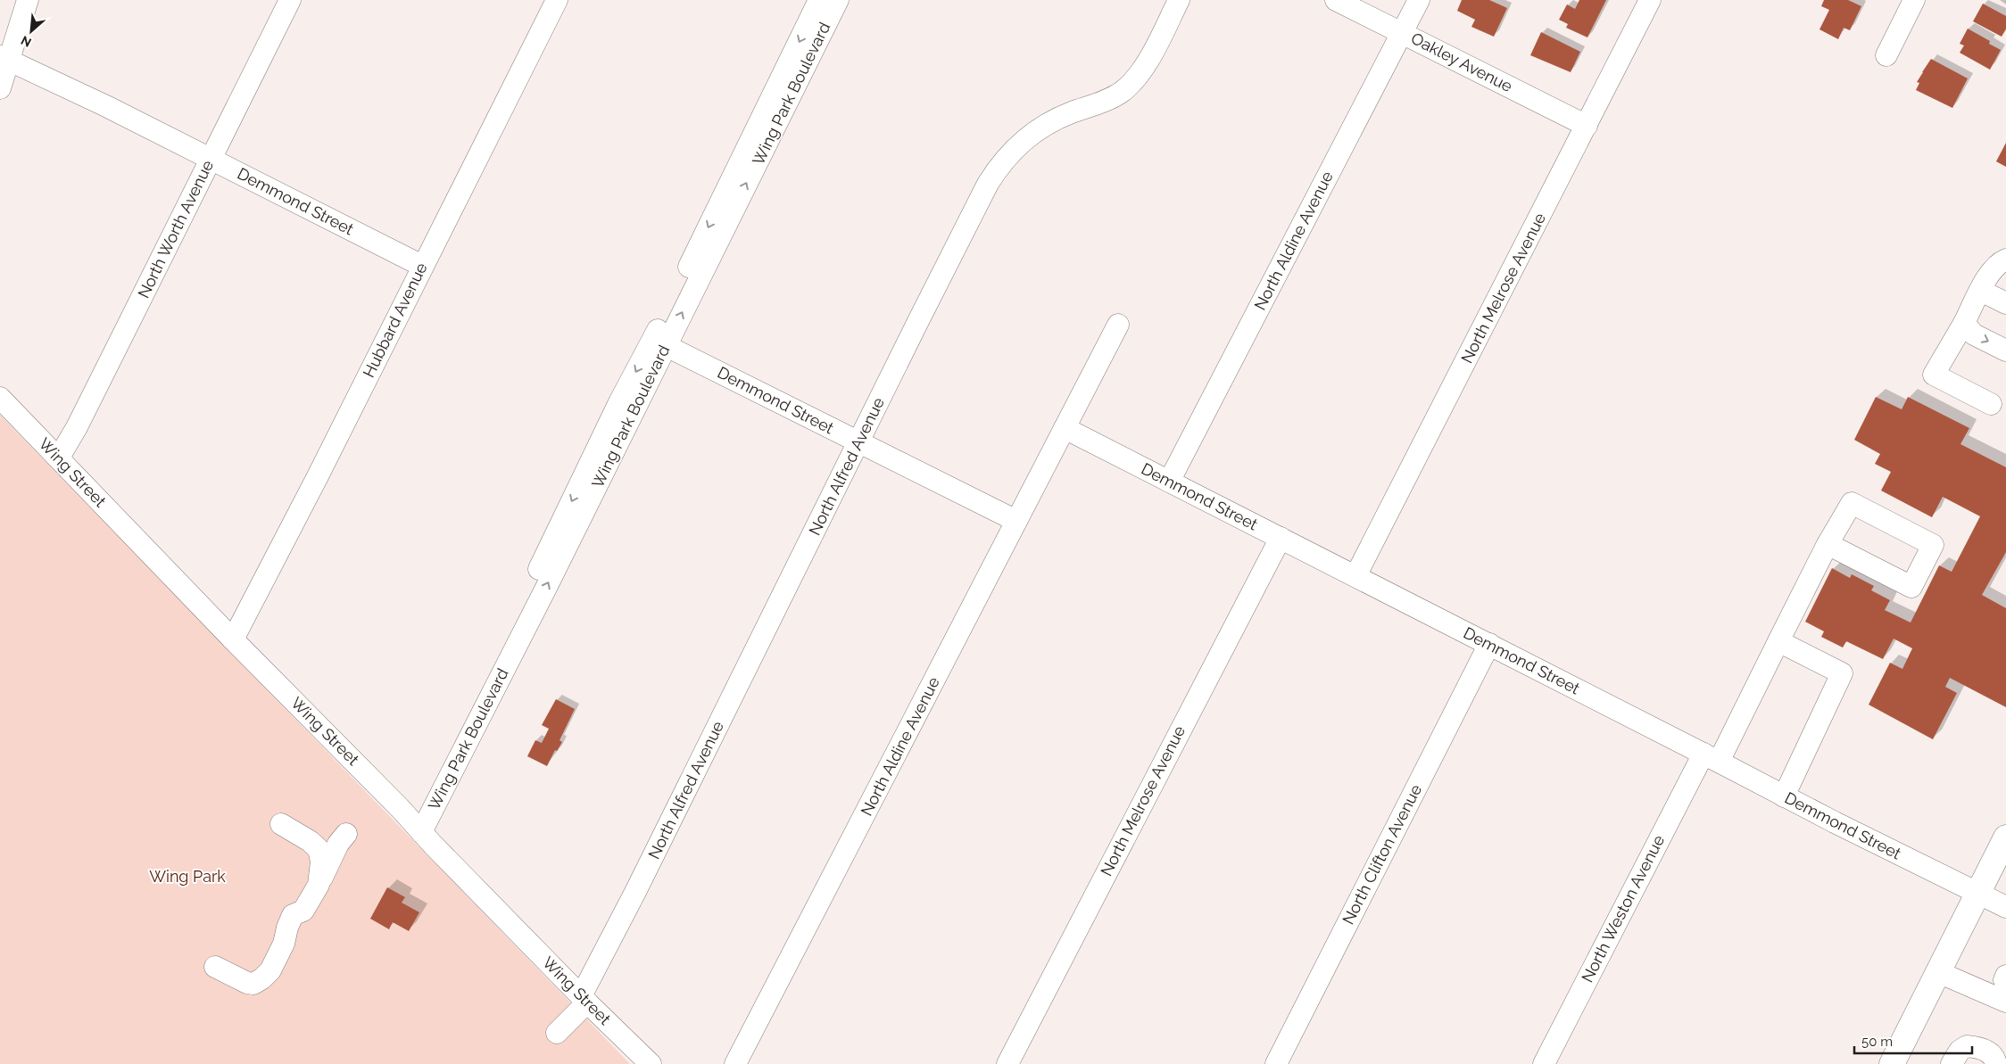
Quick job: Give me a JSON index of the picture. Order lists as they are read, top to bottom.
{
  "streets": {
    "street": [
      "Oakley Avenue",
      "Wing Park Boulevard",
      "Demmond Street",
      "North Worth Avenue",
      "North Aldine Avenue",
      "North Melrose Avenue",
      "Hubbard Avenue",
      "North Alfred Avenue",
      "Wing Street",
      "North Clifton Avenue",
      "North Weston Avenue"
    ]
  },
  "crossings": [
    ["Oakley Avenue", "North Aldine Avenue"],
    ["Oakley Avenue", "North Melrose Avenue"],
    ["Wing Park Boulevard", "Demmond Street"],
    ["Wing Park Boulevard", "Wing Street"],
    ["Demmond Street", "North Worth Avenue"],
    ["Demmond Street", "North Aldine Avenue"],
    ["Demmond Street", "North Melrose Avenue"],
    ["Demmond Street", "Hubbard Avenue"],
    ["Demmond Street", "North Alfred Avenue"],
    ["Demmond Street", "North Clifton Avenue"],
    ["Demmond Street", "North Weston Avenue"],
    ["North Worth Avenue", "Wing Street"],
    ["Hubbard Avenue", "Wing Street"],
    ["North Alfred Avenue", "Wing Street"]
  ],
  "parks": ["Wing Park"],
  "scale_bar": "50 m",
  "north": "bottom left"
}
